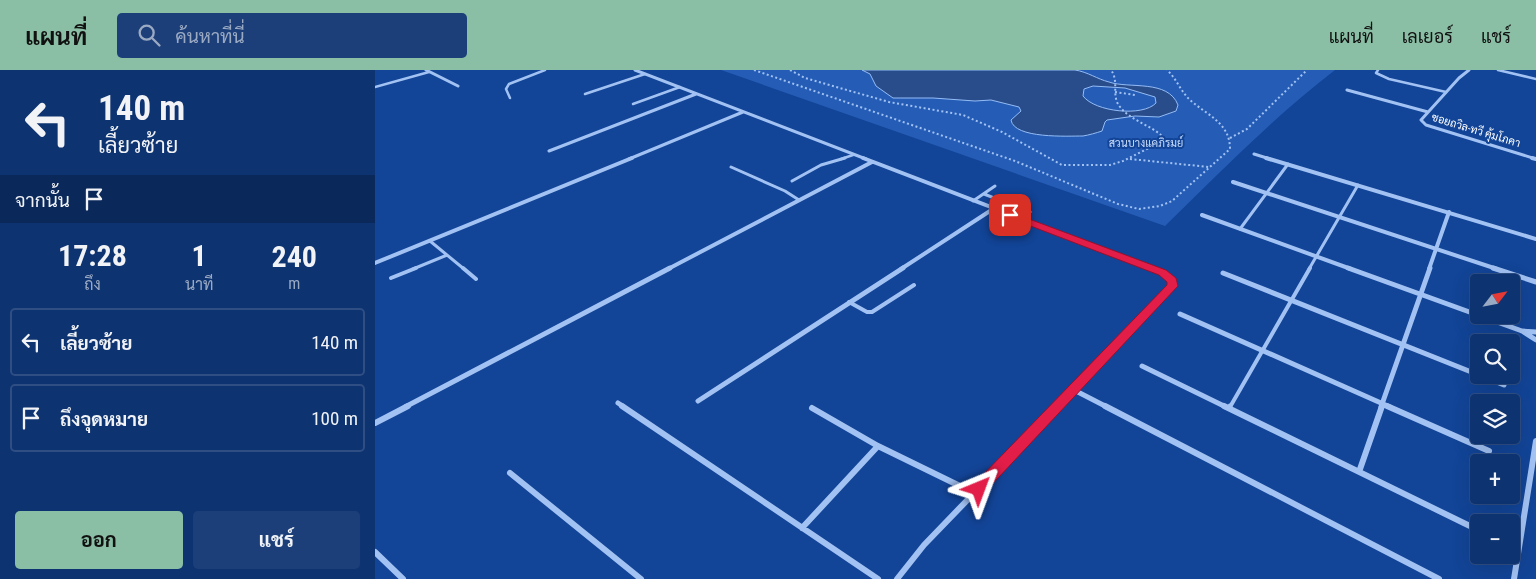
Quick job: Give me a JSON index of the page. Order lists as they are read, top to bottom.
{
  "streets": {
    "street": ["ซอยถวิล-ทวี คุ้มโภคา"]
  },
  "parks": ["สวนบางแคภิรมย์"],
  "north": "top right",
  "page": {
    "header": "แผนที่",
    "search": "ค้นหาที่นี่",
    "nav": ["แผนที่", "เลเยอร์", "แชร์"],
    "turn": ["140 m", "เลี้ยวซ้าย"],
    "then": "จากนั้น",
    "eta": [
      "17:28",
      "ถึง",
      "1",
      "นาที",
      "240",
      "m"
    ],
    "map_buttons": ["+", "−"],
    "list": [
      {
        "name": "เลี้ยวซ้าย",
        "value": "140 m"
      },
      {
        "name": "ถึงจุดหมาย",
        "value": "100 m"
      }
    ],
    "buttons": ["ออก", "แชร์"]
  }
}
